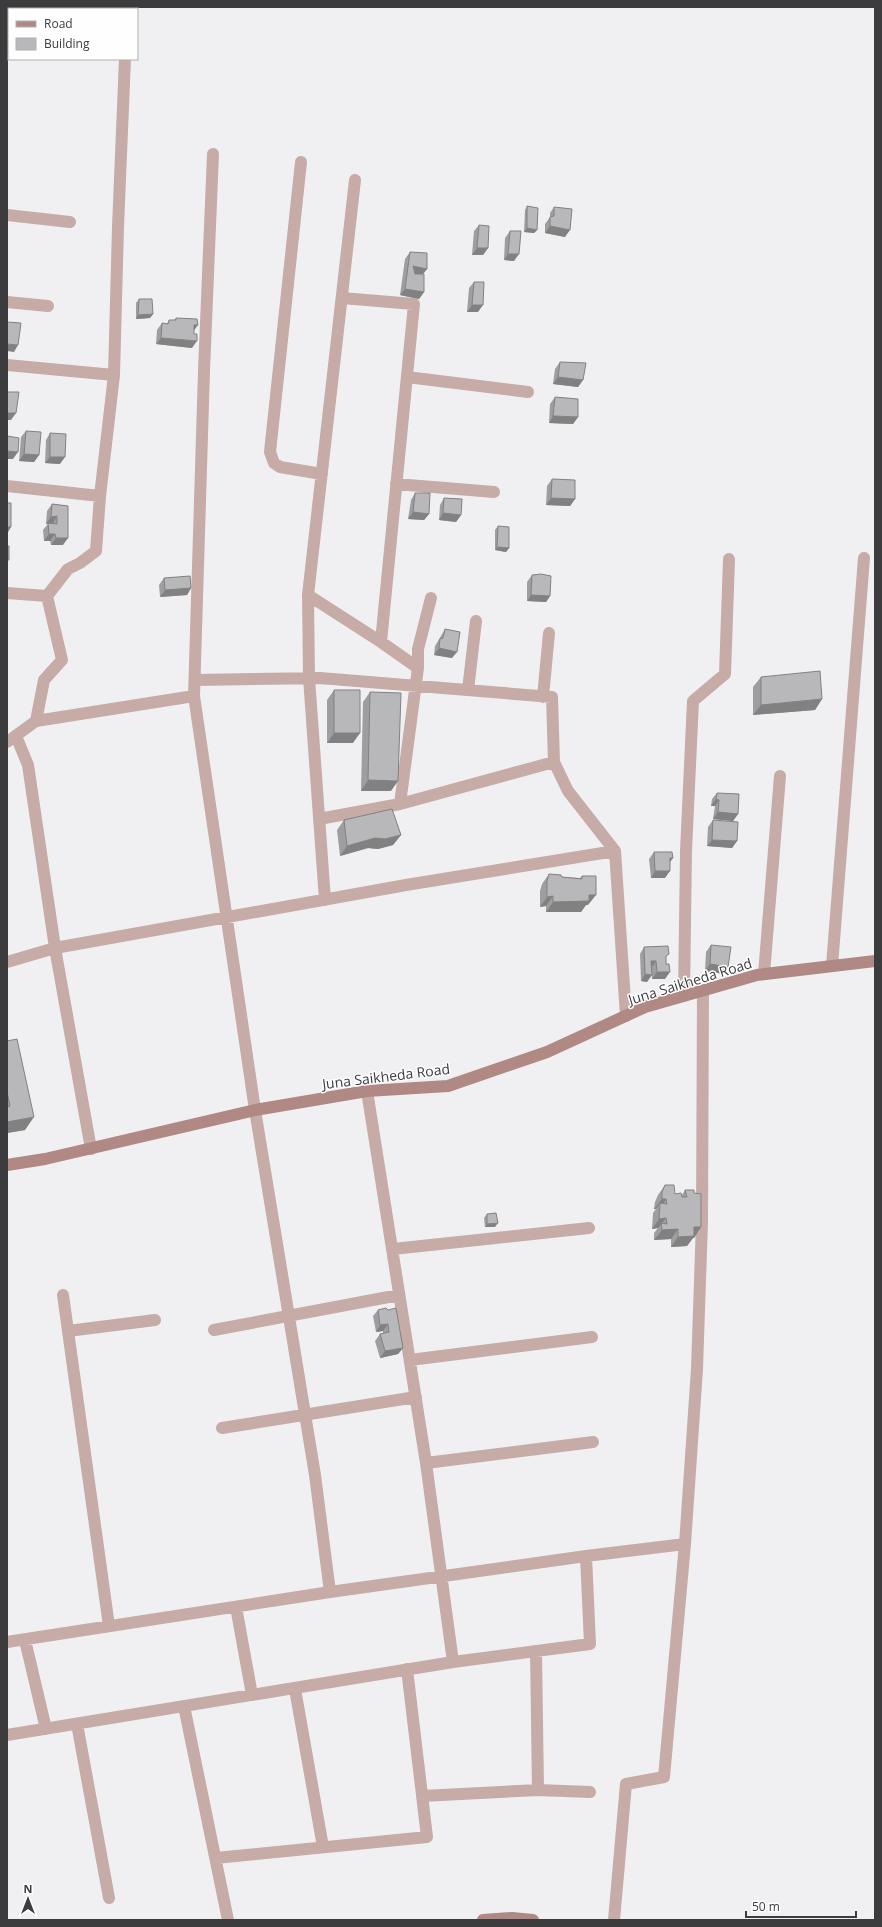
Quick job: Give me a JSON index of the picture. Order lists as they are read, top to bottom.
{
  "streets": {
    "main road": ["Juna Saikheda Road"]
  },
  "legend": ["Road", "Building"],
  "scale_bar": "50 m",
  "north": "top"
}
